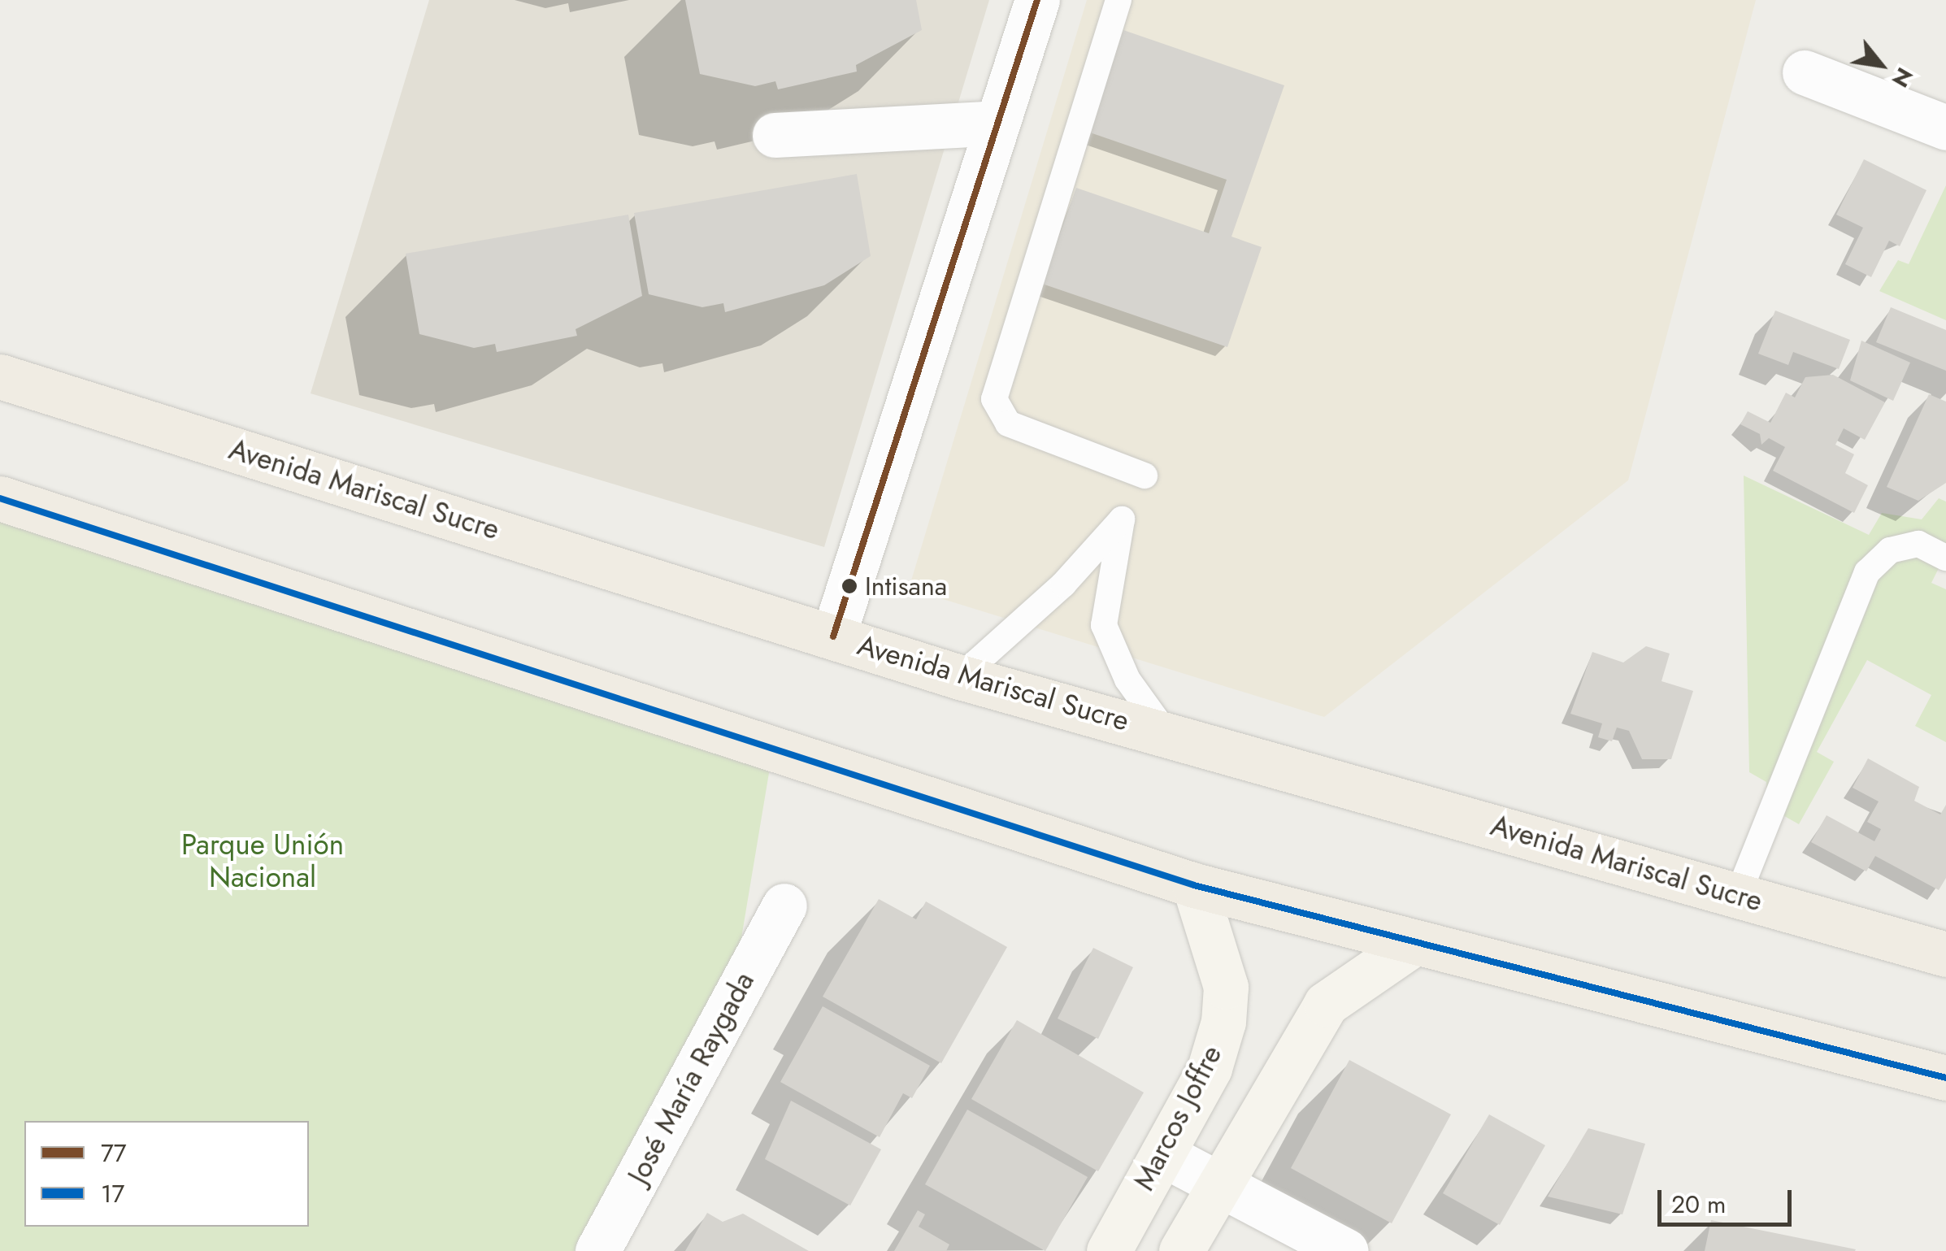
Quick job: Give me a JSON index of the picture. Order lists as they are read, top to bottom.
{
  "streets": {
    "main road": ["Avenida Mariscal Sucre"],
    "street": ["José María Raygada", "Marcos Joffre"]
  },
  "parks": ["Parque Unión Nacional"],
  "places": ["Intisana"],
  "lines": ["transit line 77", "transit line 17"],
  "legend": ["77", "17"],
  "scale_bar": "20 m",
  "north": "bottom right"
}
